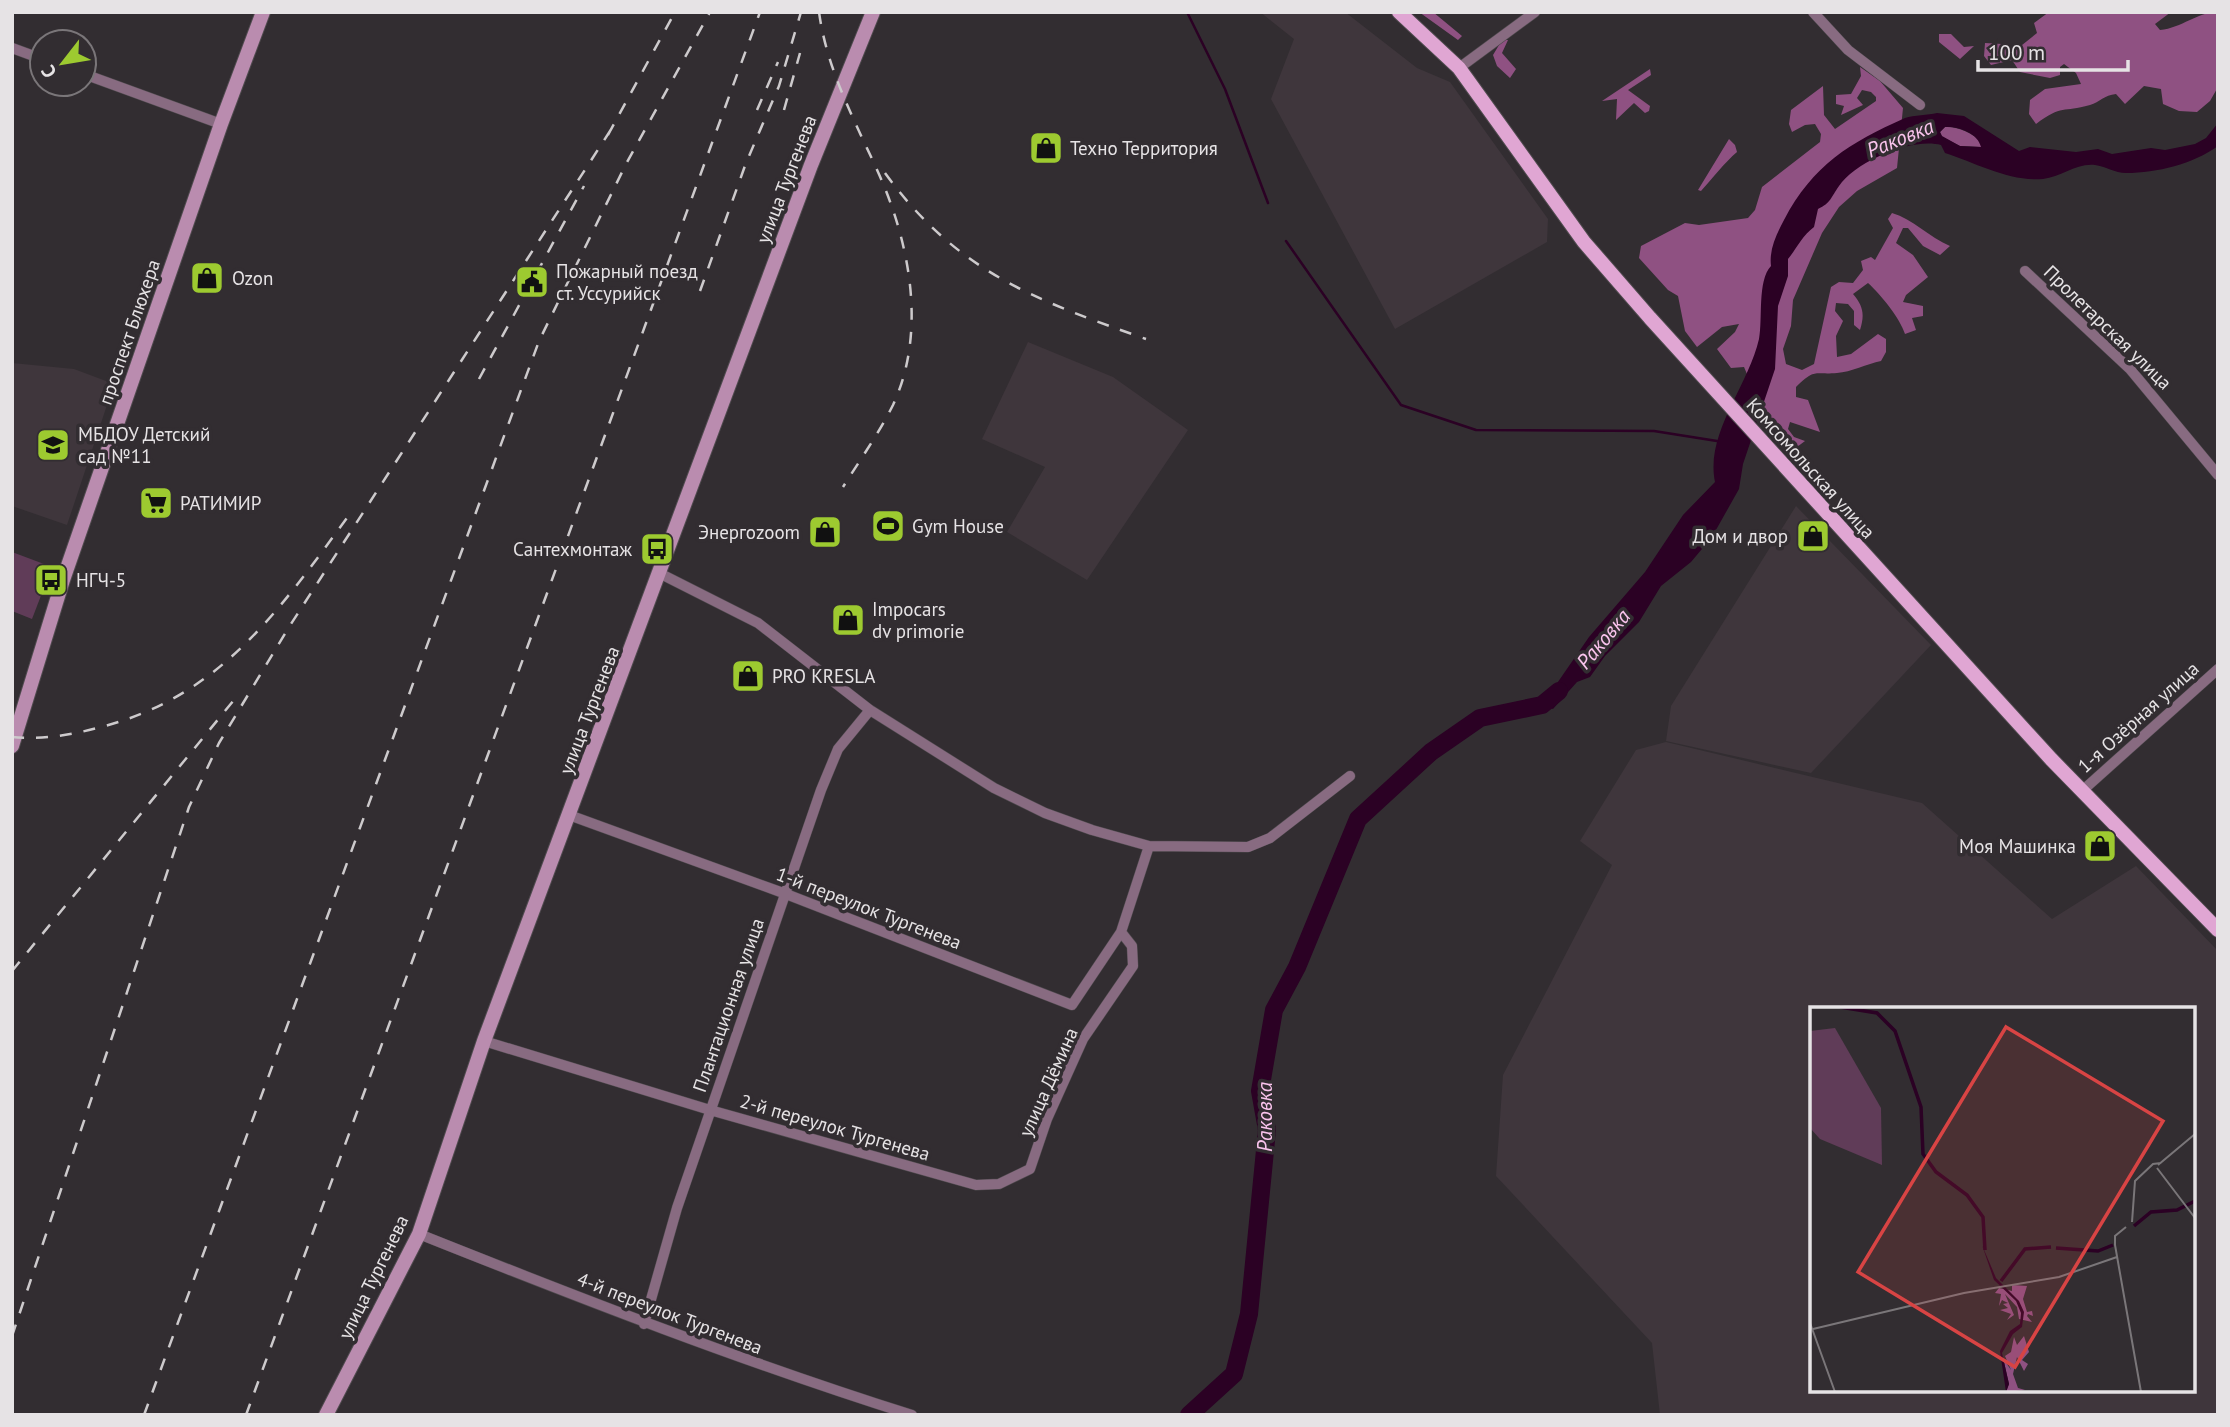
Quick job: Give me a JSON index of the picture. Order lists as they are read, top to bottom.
{
  "streets": {
    "main road": ["Комсомольская улица"],
    "street": [
      "улица Тургенева",
      "Пролетарская улица",
      "проспект Блюхера",
      "1-я Озёрная улица",
      "1-й переулок Тургенева",
      "Плантационная улица",
      "улица Дёмина",
      "2-й переулок Тургенева",
      "4-й переулок Тургенева"
    ]
  },
  "crossings": [
    ["улица Тургенева", "1-й переулок Тургенева"],
    ["улица Тургенева", "2-й переулок Тургенева"],
    ["улица Тургенева", "4-й переулок Тургенева"],
    ["Комсомольская улица", "1-я Озёрная улица"],
    ["1-й переулок Тургенева", "Плантационная улица"],
    ["1-й переулок Тургенева", "улица Дёмина"],
    ["Плантационная улица", "2-й переулок Тургенева"],
    ["Плантационная улица", "4-й переулок Тургенева"],
    ["улица Дёмина", "2-й переулок Тургенева"]
  ],
  "water": ["Раковка"],
  "places": {
    "shop": [
      "Техно Территория",
      "Ozon",
      "Энергоzoom",
      "Дом и двор",
      "Impocars dv primorie",
      "PRO KRESLA",
      "Моя Машинка"
    ],
    "public building": ["Пожарный поезд ст. Уссурийск"],
    "school or university": ["МБДОУ Детский сад №11"],
    "supermarket": ["РАТИМИР"],
    "sports": ["Gym House"],
    "bus stop": ["Сантехмонтаж", "НГЧ-5"]
  },
  "scale_bar": "100 m",
  "north": "bottom left"
}
